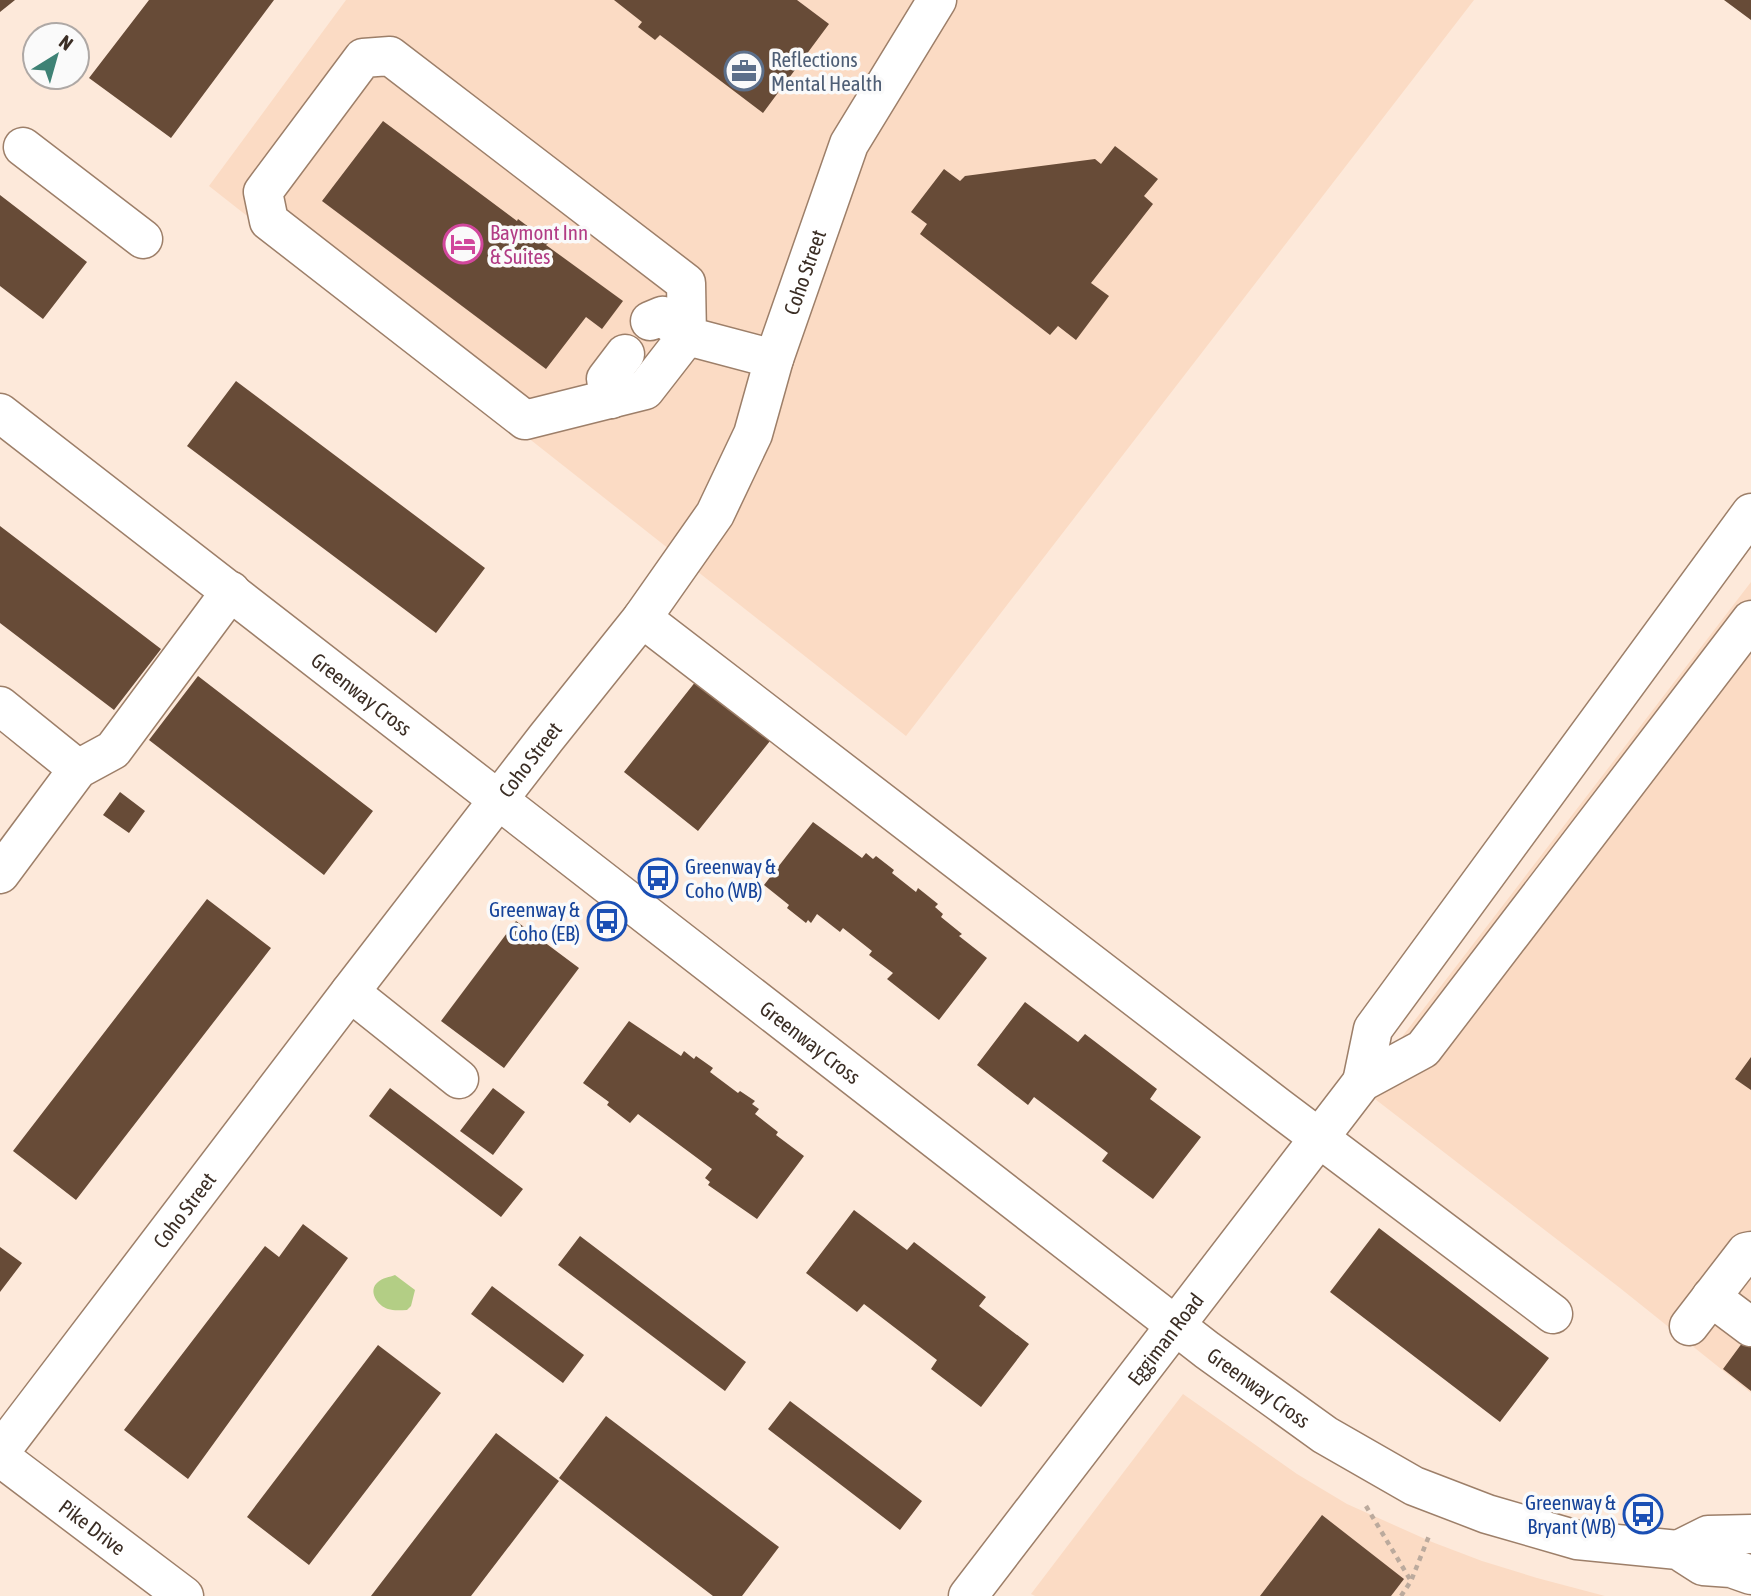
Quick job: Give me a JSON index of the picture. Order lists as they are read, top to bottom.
{
  "streets": {
    "street": [
      "Coho Street",
      "Greenway Cross",
      "Eggiman Road",
      "Pike Drive"
    ]
  },
  "crossings": [
    ["Coho Street", "Greenway Cross"],
    ["Coho Street", "Pike Drive"],
    ["Greenway Cross", "Eggiman Road"]
  ],
  "places": {
    "office": ["Reflections Mental Health"],
    "hotel": ["Baymont Inn & Suites"],
    "bus stop": ["Greenway & Coho (WB)", "Greenway & Coho (EB)", "Greenway & Bryant (WB)"]
  },
  "north": "top right"
}
